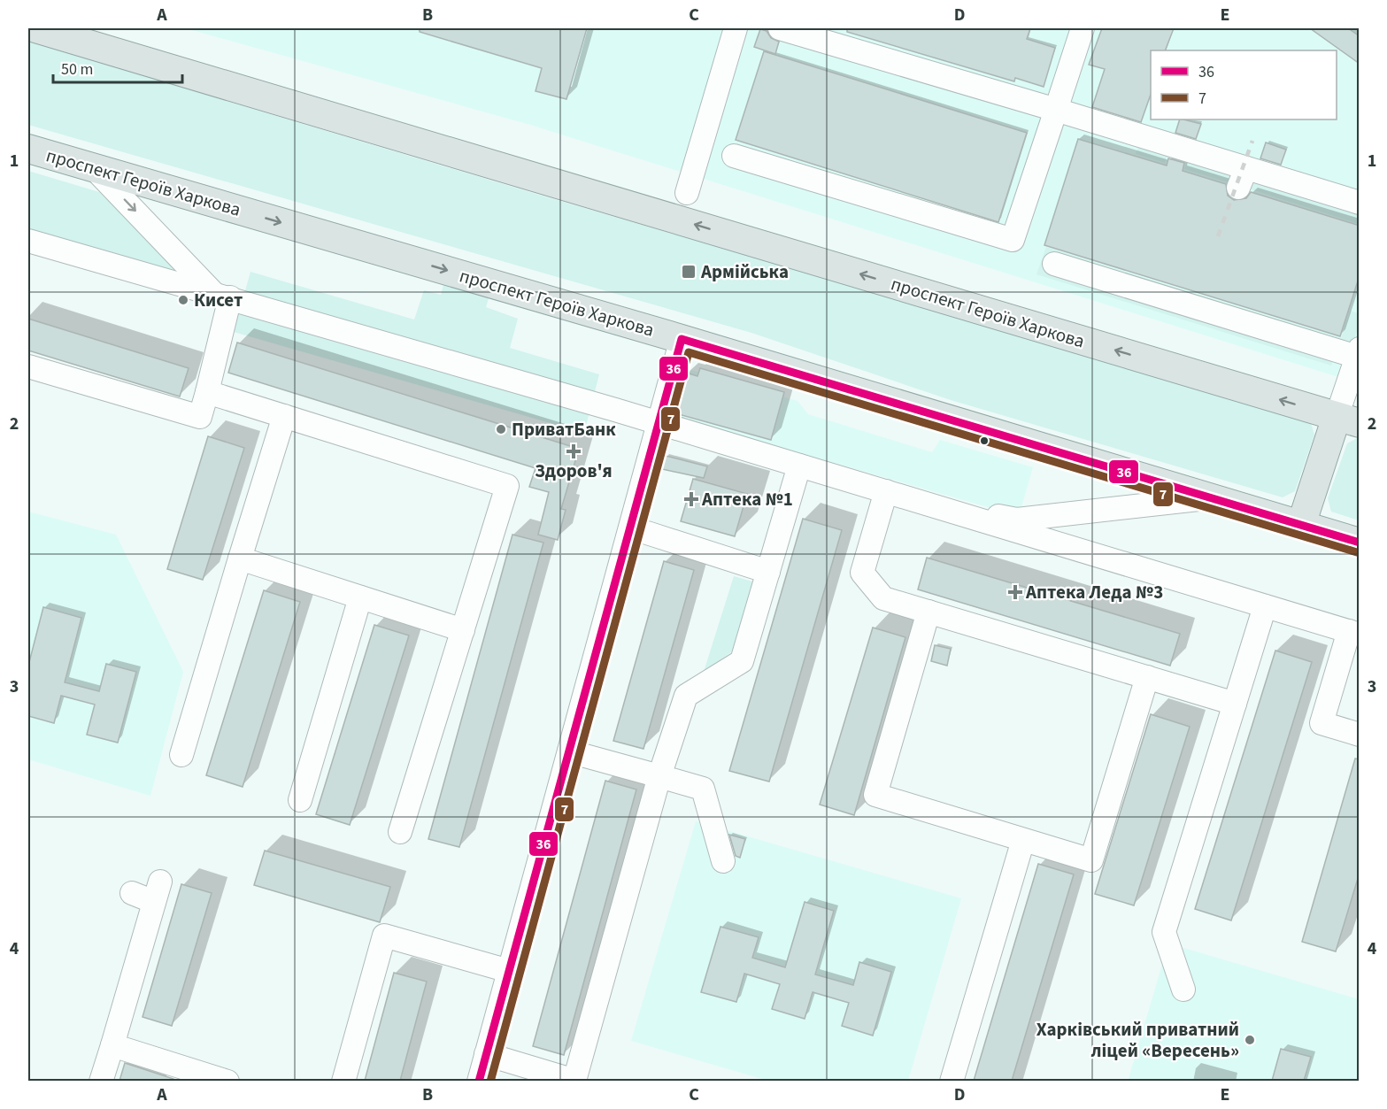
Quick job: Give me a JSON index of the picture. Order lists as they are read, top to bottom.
{
  "streets": {
    "main road": ["проспект Героїв Харкова"]
  },
  "places": {
    "transit": ["Армійська"],
    "other": ["Кисет", "ПриватБанк", "Харківський приватний ліцей «Вересень»"],
    "health": ["Здоров'я", "Аптека №1", "Аптека Леда №3"]
  },
  "lines": ["transit line 36", "transit line 7"],
  "legend": ["36", "7"],
  "scale_bar": "50 m",
  "grid": {
    "columns": [
      "A",
      "B",
      "C",
      "D",
      "E"
    ],
    "rows": [
      "1",
      "2",
      "3",
      "4"
    ]
  }
}
